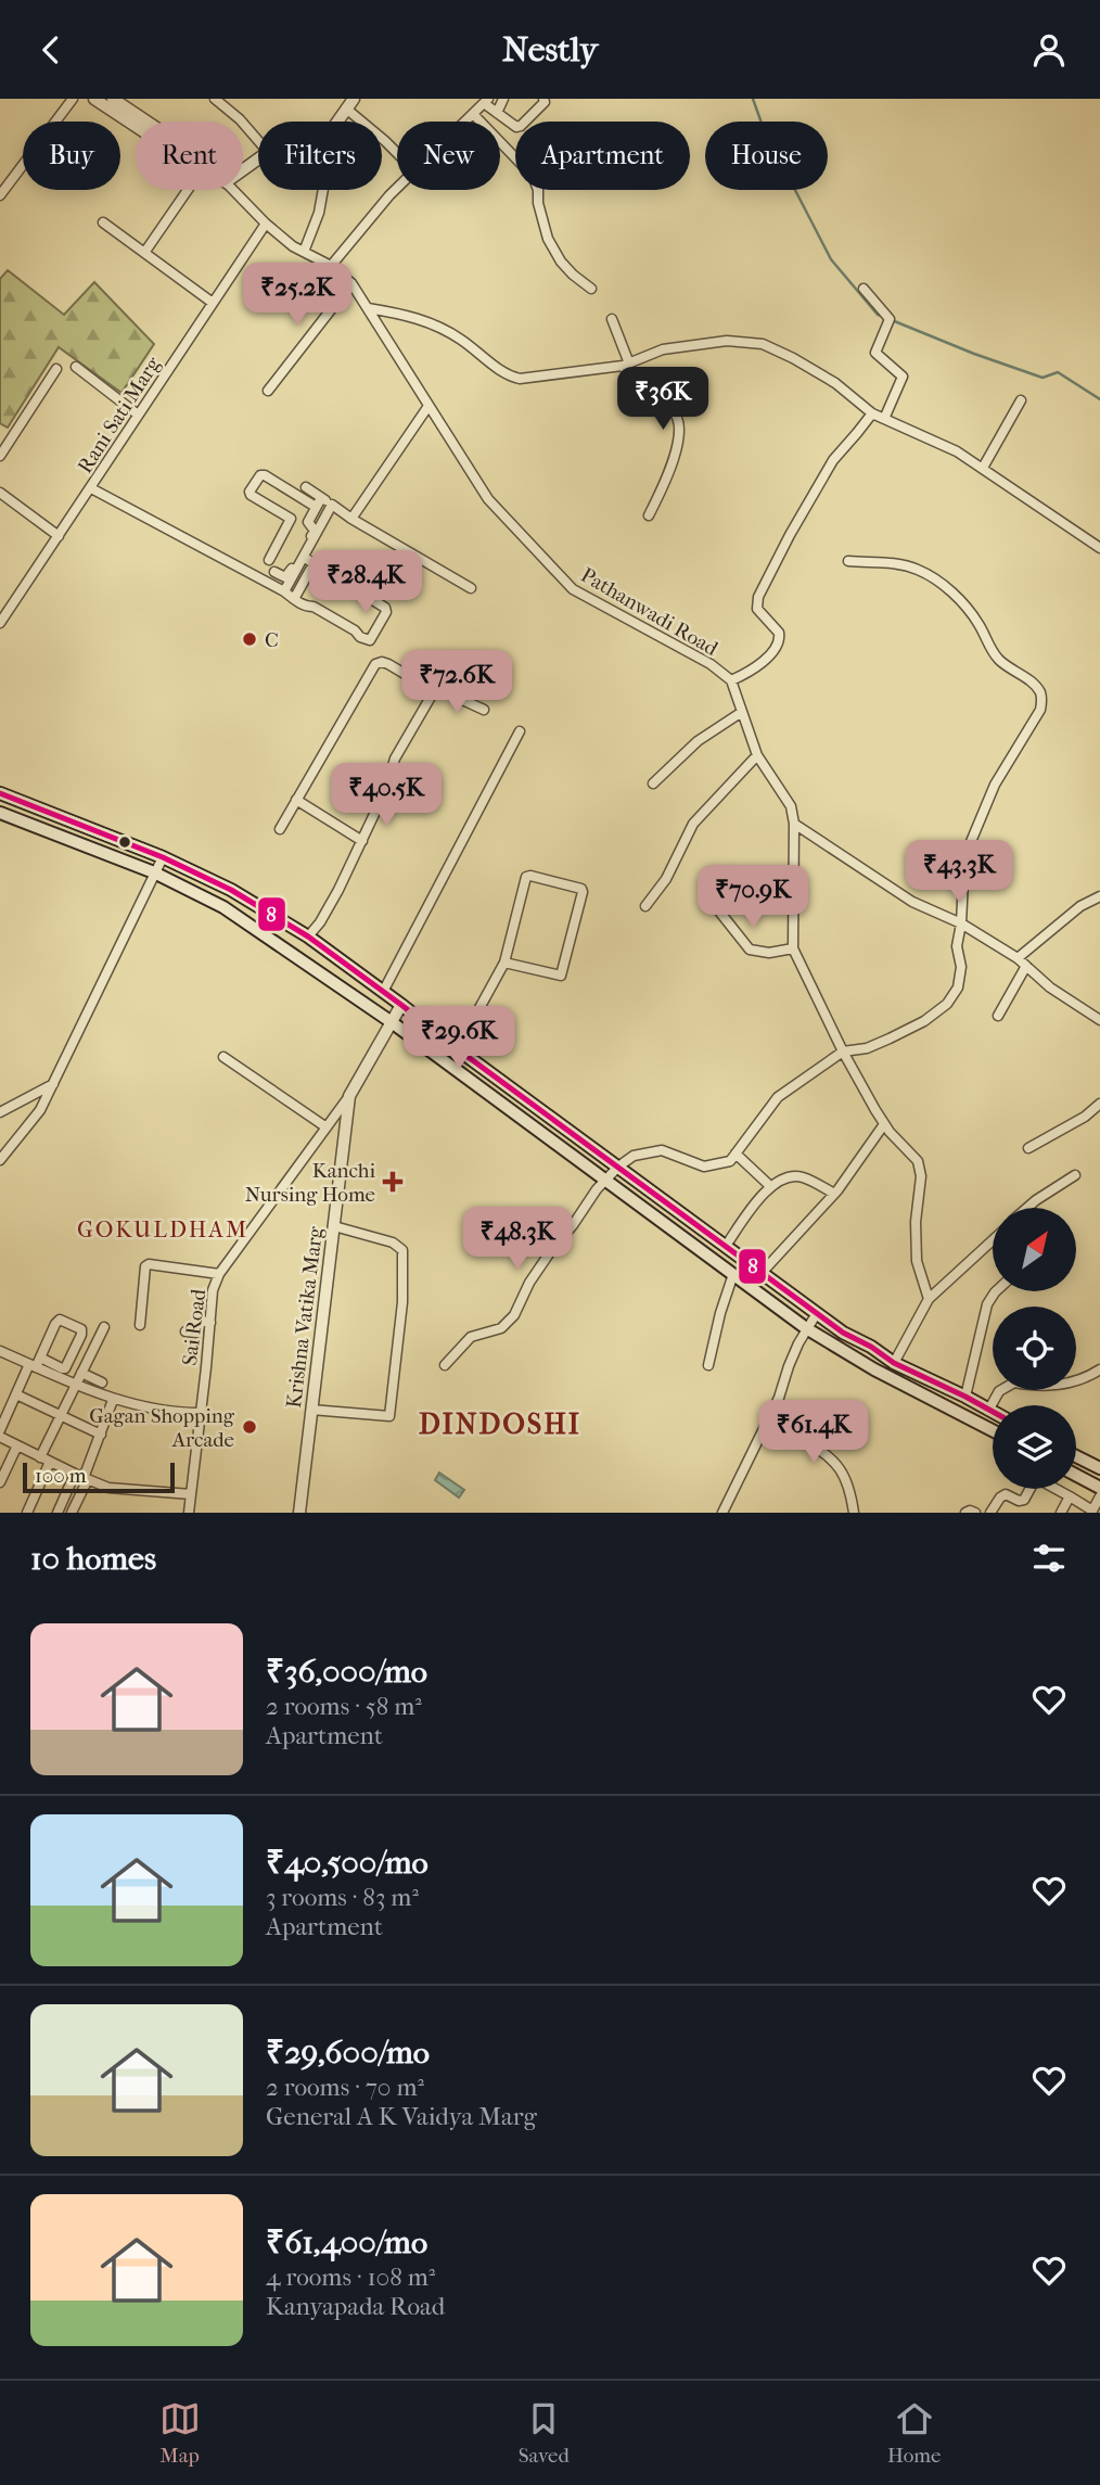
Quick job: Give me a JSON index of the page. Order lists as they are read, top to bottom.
{
  "streets": {
    "street": [
      "Rani Sati Marg",
      "Pathanwadi Road",
      "Krishna Vatika Marg",
      "Sai Road"
    ]
  },
  "crossings": [
    ["Rani Sati Marg", "Pathanwadi Road"],
    ["Krishna Vatika Marg", "Sai Road"]
  ],
  "districts": ["GOKULDHAM", "DINDOSHI"],
  "places": {
    "other": ["C", "Gagan Shopping Arcade"],
    "health": ["Kanchi Nursing Home"]
  },
  "lines": ["transit line 8"],
  "scale_bar": "100 m",
  "north": "top right",
  "page": {
    "header": "Nestly",
    "chip": [
      "Buy",
      "Rent",
      "Filters",
      "New",
      "Apartment",
      "House"
    ],
    "price": [
      "₹25.2K",
      "₹36K",
      "₹28.4K",
      "₹72.6K",
      "₹40.5K",
      "₹43.3K",
      "₹70.9K",
      "₹29.6K",
      "₹48.3K",
      "₹61.4K"
    ],
    "scale": "100 m",
    "heading": "10 homes",
    "list": [
      {
        "name": "₹36,000/mo",
        "note": "2 rooms · 58 m² · Apartment"
      },
      {
        "name": "₹40,500/mo",
        "note": "3 rooms · 83 m² · Apartment"
      },
      {
        "name": "₹29,600/mo",
        "note": "2 rooms · 70 m² · General A K Vaidya Marg"
      },
      {
        "name": "₹61,400/mo",
        "note": "4 rooms · 108 m² · Kanyapada Road"
      }
    ],
    "tabs": ["Map", "Saved", "Home"]
  }
}
